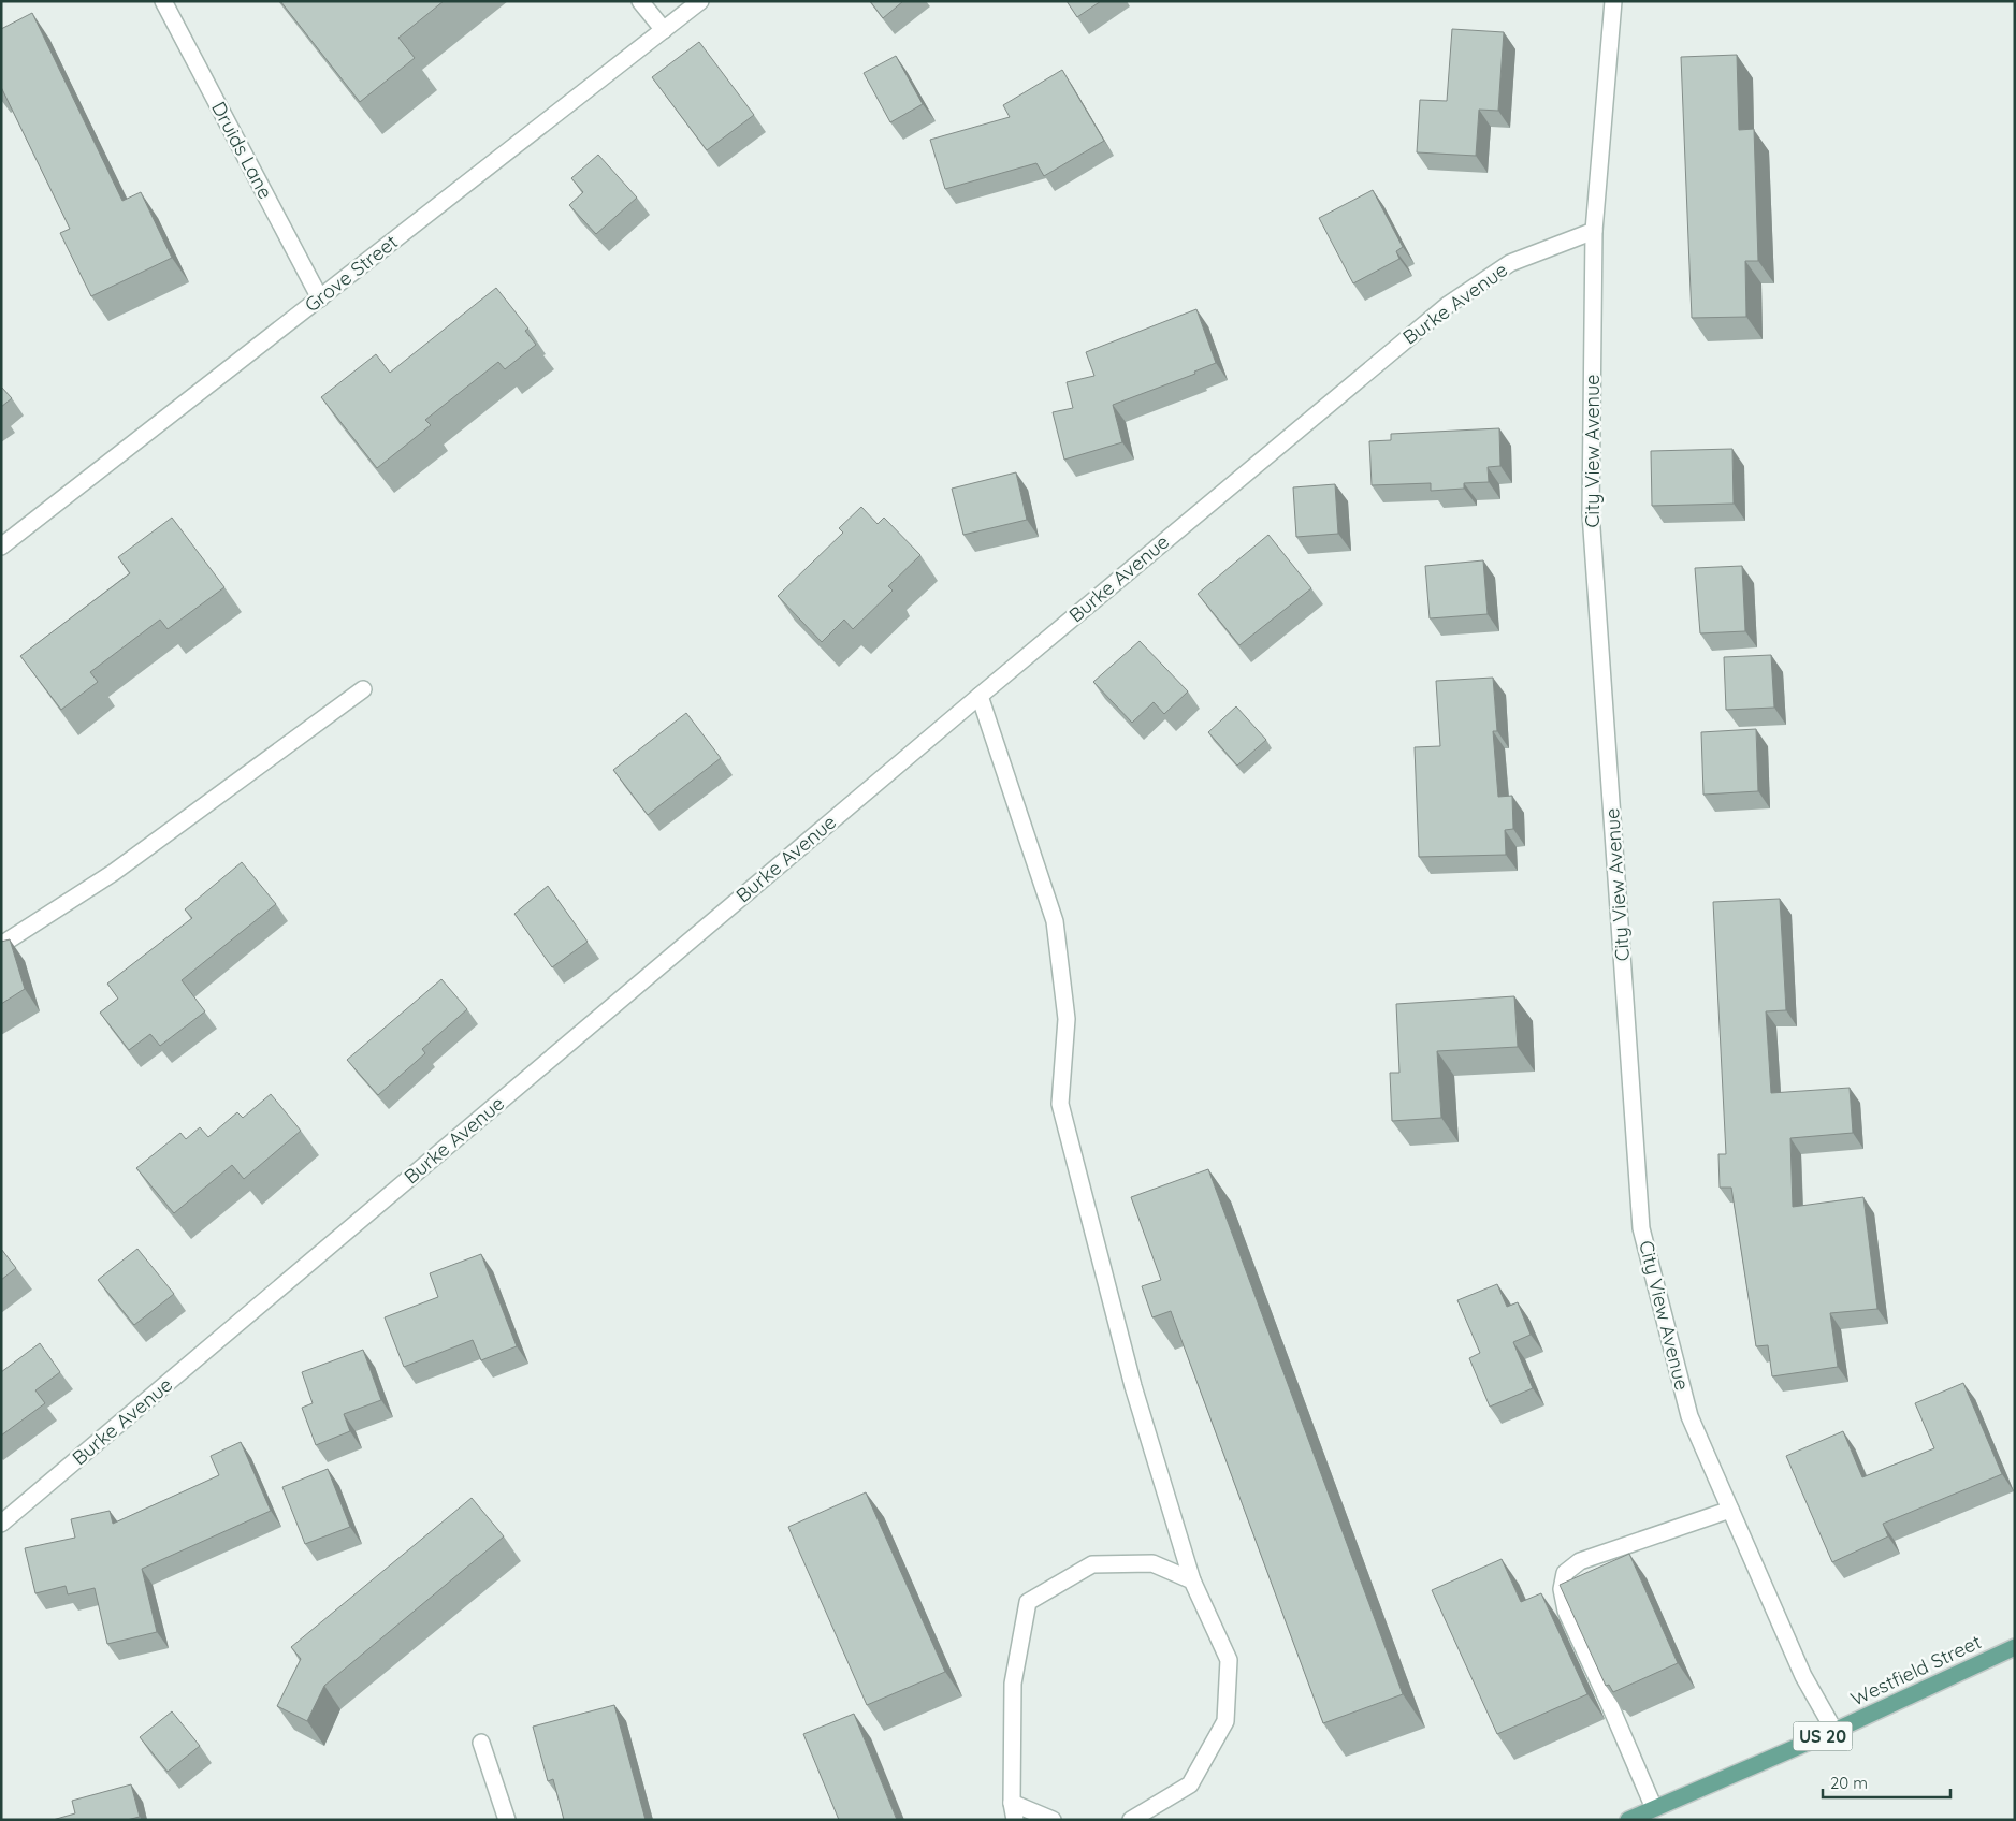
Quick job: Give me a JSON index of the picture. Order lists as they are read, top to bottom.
{
  "streets": {
    "main road": ["Westfield Street", "US 20"],
    "street": [
      "Druids Lane",
      "Grove Street",
      "Burke Avenue",
      "City View Avenue"
    ]
  },
  "crossings": [
    ["Druids Lane", "Grove Street"],
    ["Burke Avenue", "City View Avenue"],
    ["City View Avenue", "Westfield Street"]
  ],
  "scale_bar": "20 m"
}
